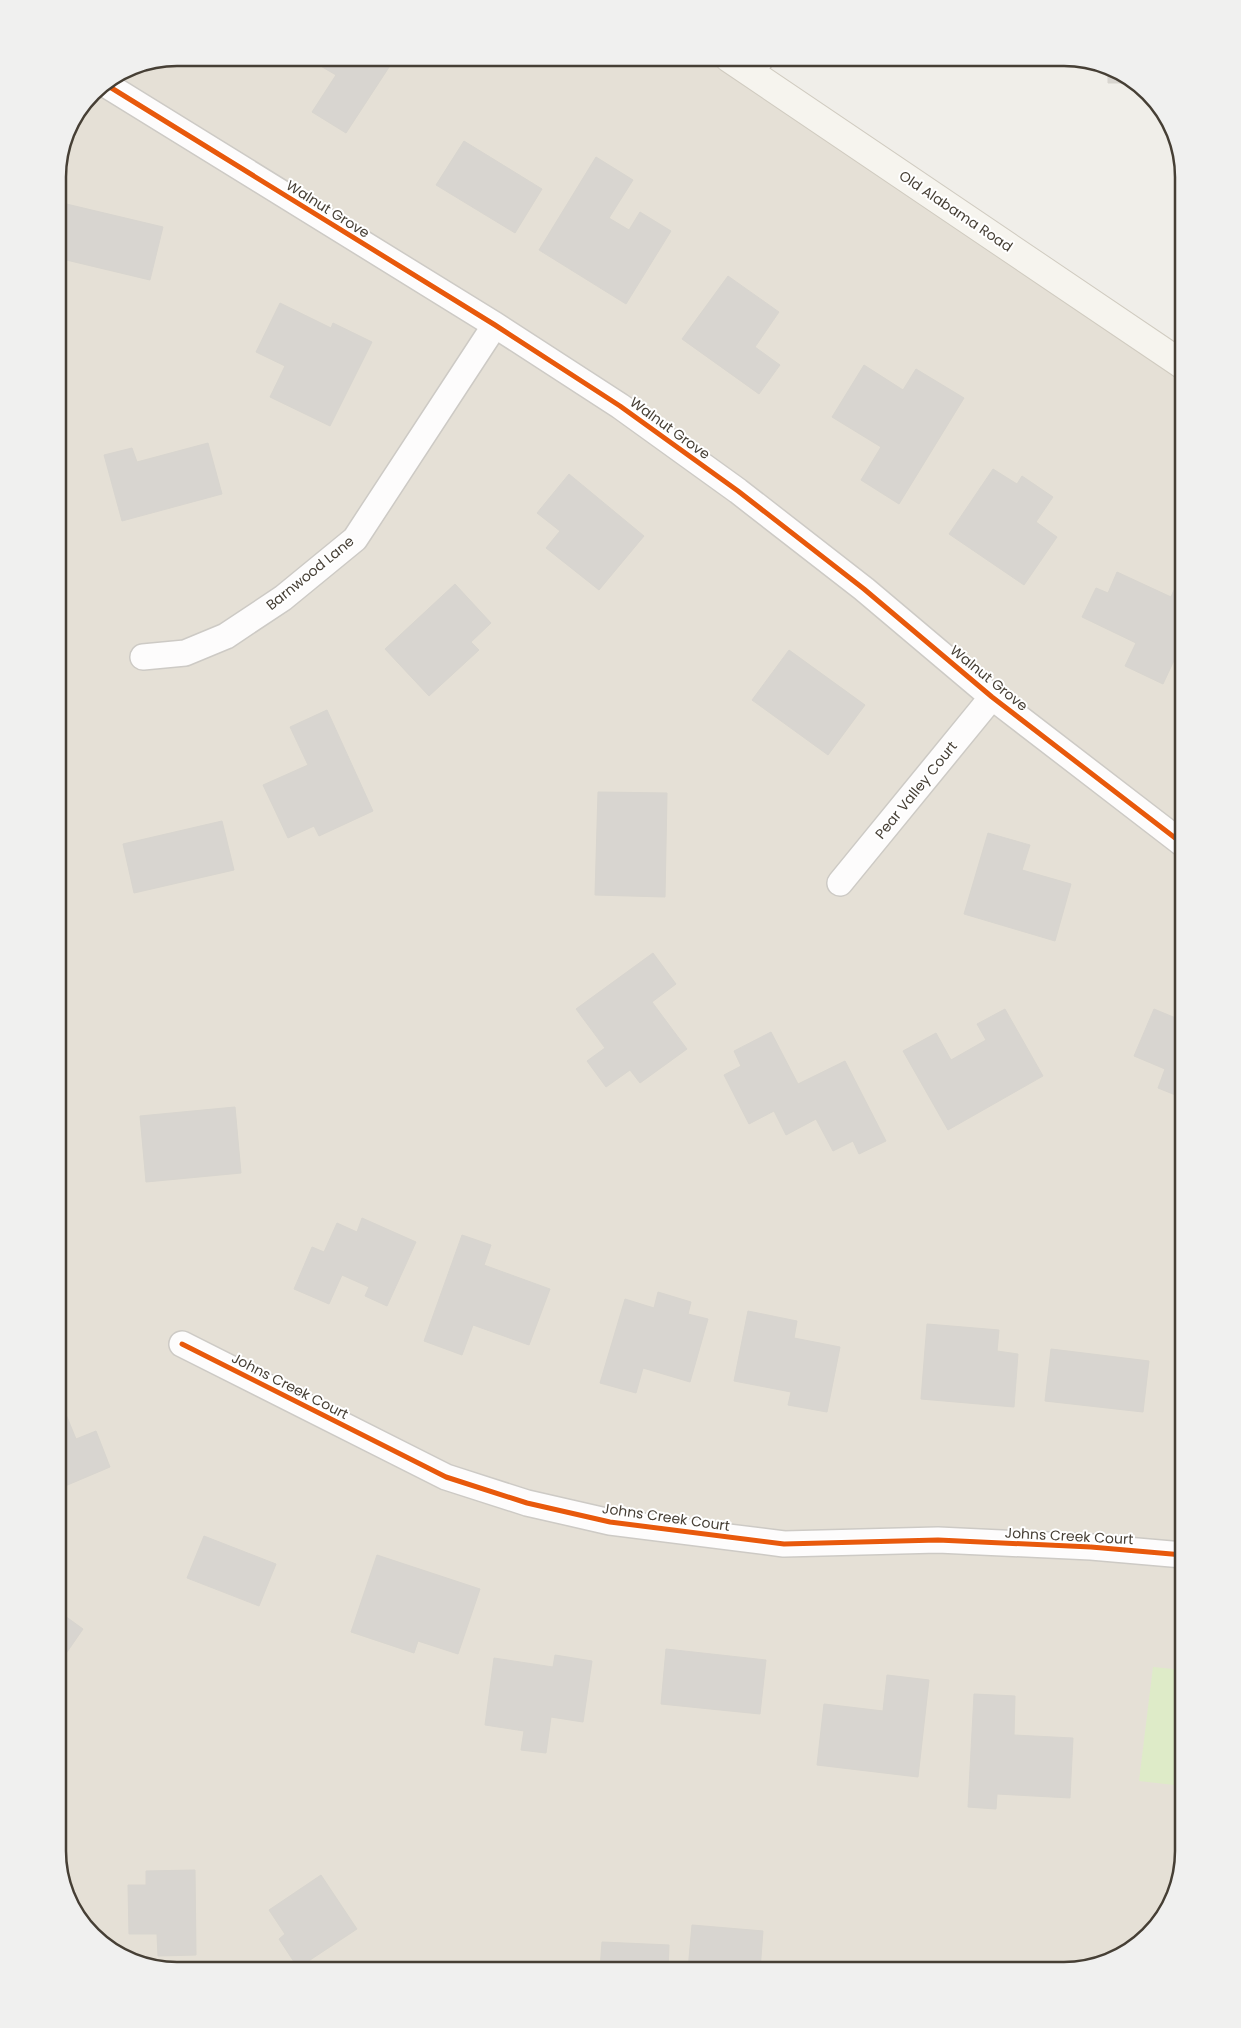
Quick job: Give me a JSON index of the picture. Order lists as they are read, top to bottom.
{
  "streets": {
    "main road": ["Old Alabama Road"],
    "street": [
      "Walnut Grove",
      "Barnwood Lane",
      "Pear Valley Court",
      "Johns Creek Court"
    ]
  },
  "crossings": [
    ["Walnut Grove", "Barnwood Lane"],
    ["Walnut Grove", "Pear Valley Court"]
  ]
}
